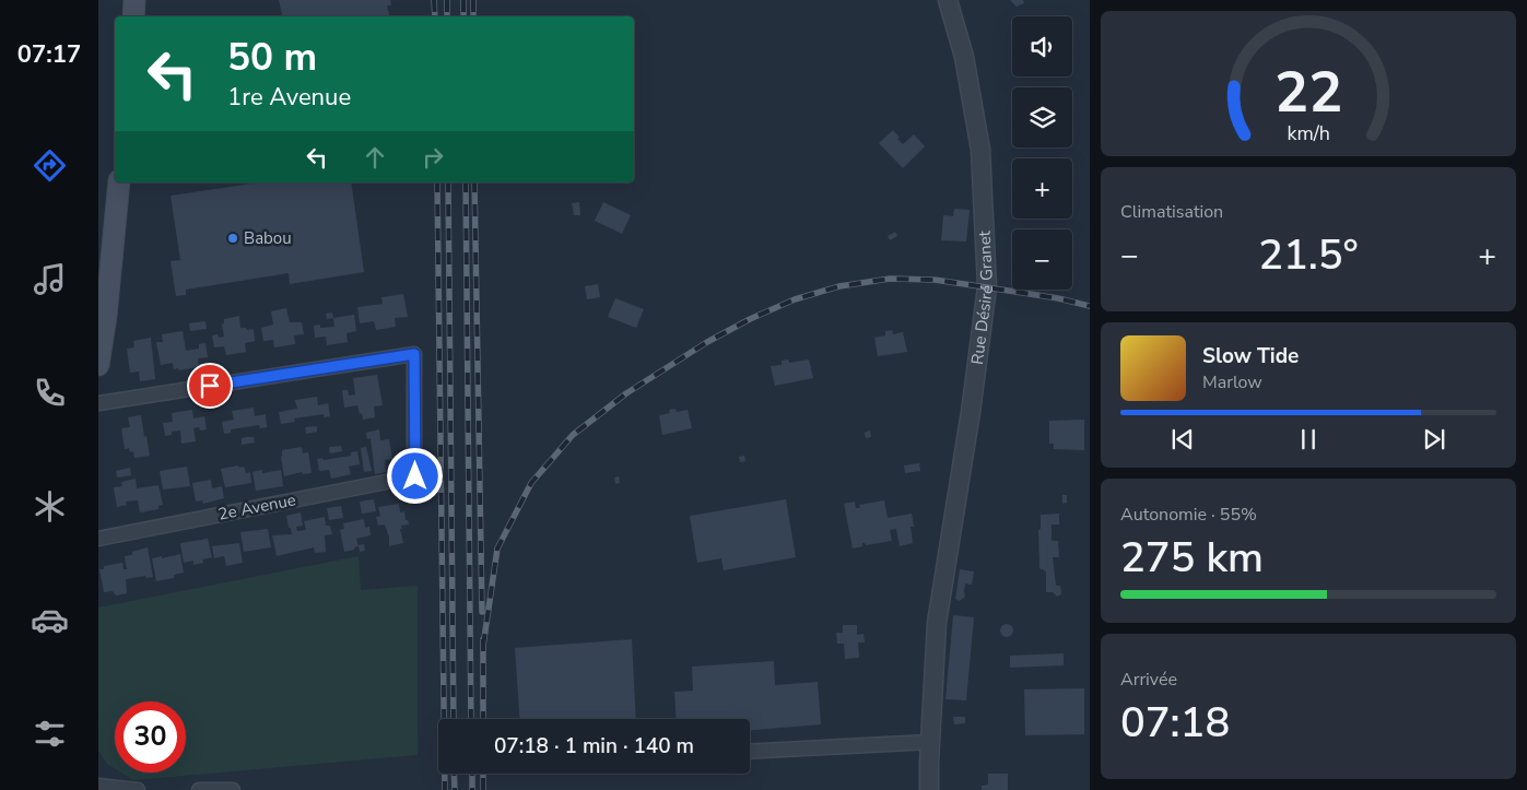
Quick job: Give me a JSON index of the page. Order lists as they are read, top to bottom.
{
  "streets": {
    "street": ["Rue Désiré Granet", "2e Avenue"]
  },
  "places": ["Babou"],
  "page": {
    "tabs": "07:17",
    "map_buttons": ["+", "−"],
    "turn": ["50 m", "1re Avenue"],
    "tile": [
      "Climatisation",
      ["Autonomie · 55%", "275 km"],
      ["Arrivée", "07:18"]
    ],
    "heat": ["−", "21.5°", "+"],
    "song": ["Slow Tide", "Marlow"],
    "limit": "30",
    "trip": "07:18 · 1 min · 140 m",
    "gauge": ["22", "km/h"]
  }
}
